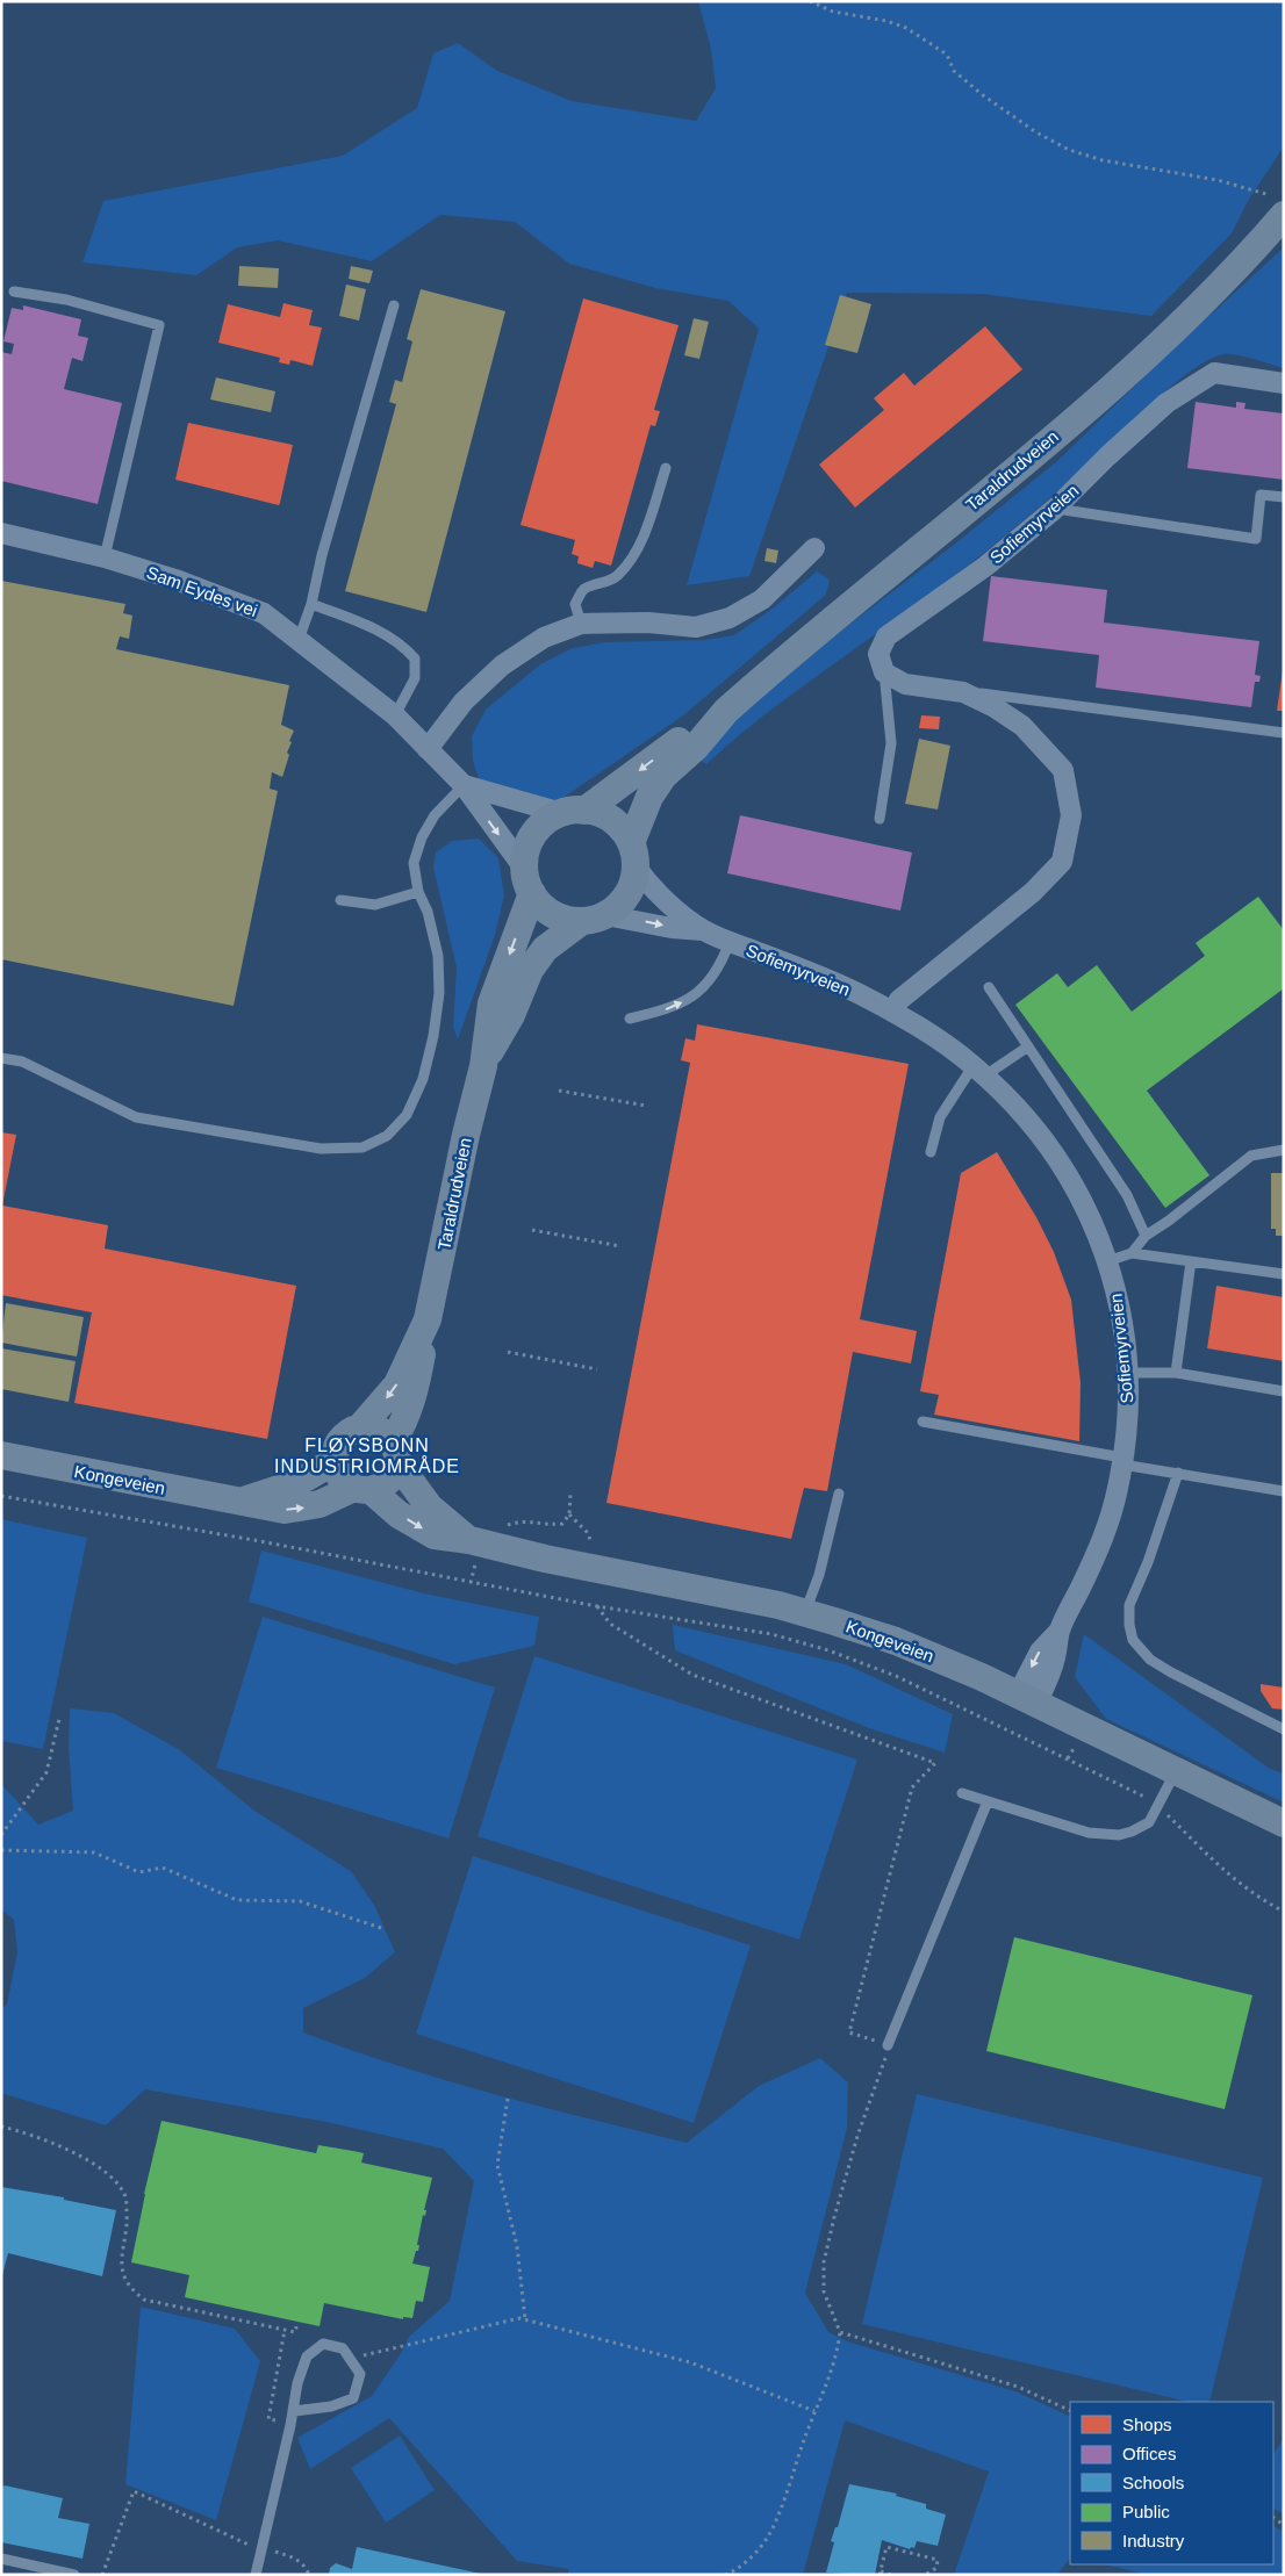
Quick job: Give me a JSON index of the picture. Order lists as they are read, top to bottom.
{
  "streets": {
    "main road": ["Taraldrudveien", "Kongeveien"],
    "street": ["Sofiemyrveien", "Sam Eydes vei"]
  },
  "crossings": [
    ["Taraldrudveien", "Sofiemyrveien"],
    ["Taraldrudveien", "Sam Eydes vei"],
    ["Taraldrudveien", "Kongeveien"],
    ["Sofiemyrveien", "Sam Eydes vei"],
    ["Sofiemyrveien", "Kongeveien"]
  ],
  "districts": ["FLØYSBONN INDUSTRIOMRÅDE"],
  "legend": [
    "Shops",
    "Offices",
    "Schools",
    "Public",
    "Industry"
  ]
}
